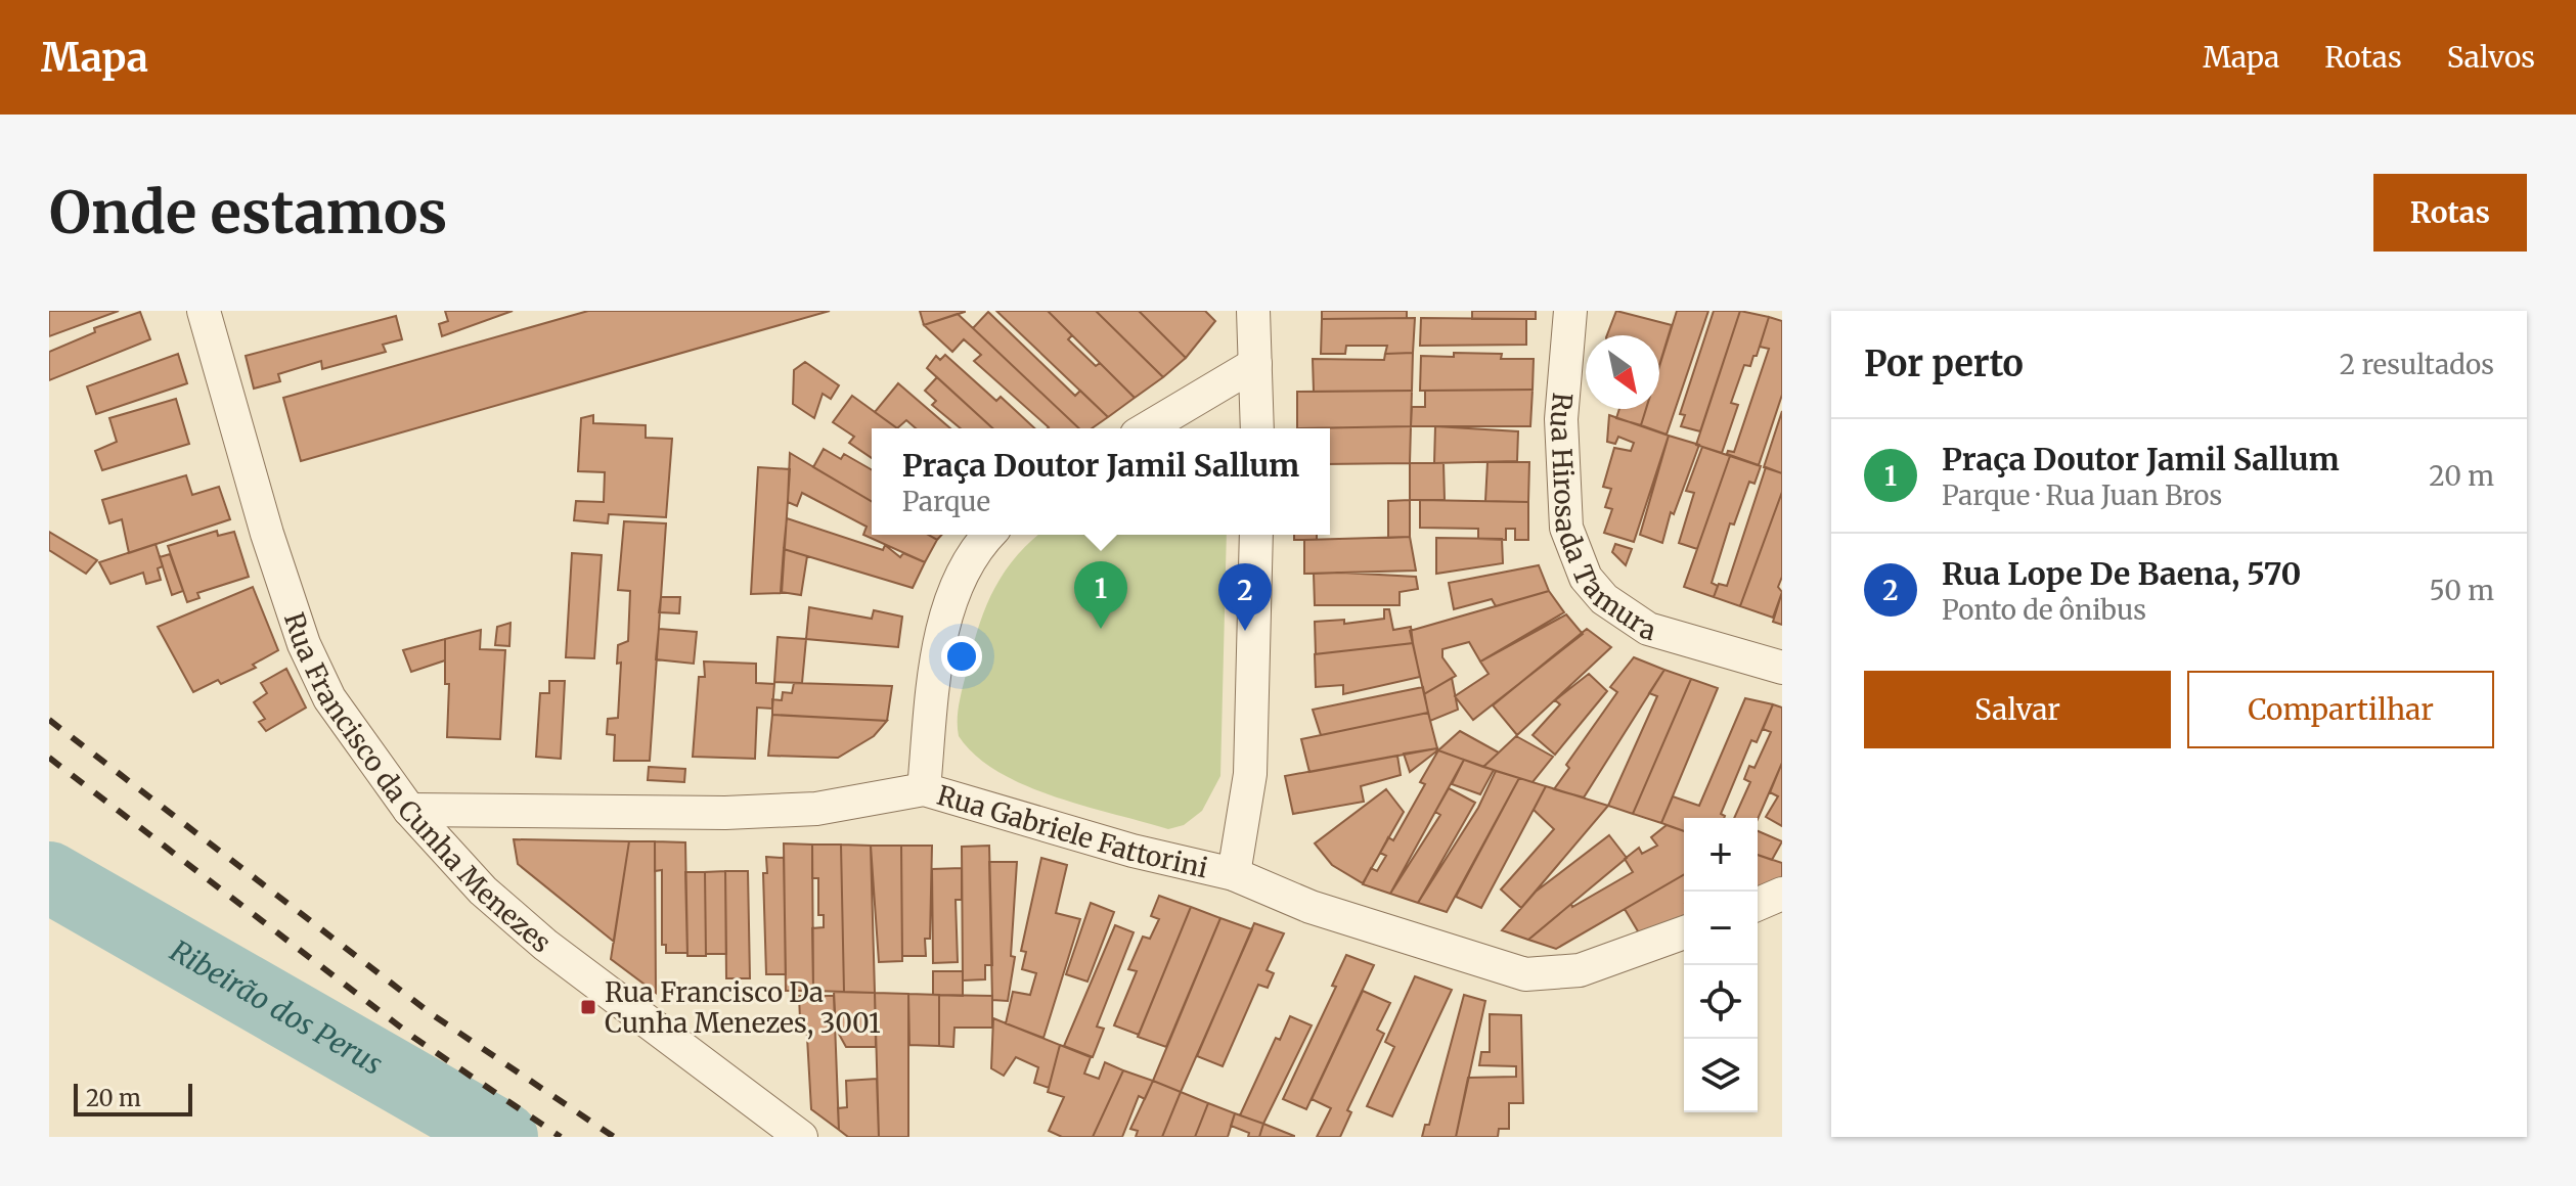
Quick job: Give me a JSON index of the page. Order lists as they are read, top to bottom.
{
  "streets": {
    "street": ["Rua Hirosada Tamura", "Rua Francisco da Cunha Menezes", "Rua Gabriele Fattorini"]
  },
  "crossings": [
    ["Rua Francisco da Cunha Menezes", "Rua Gabriele Fattorini"]
  ],
  "water": ["Ribeirão dos Perus"],
  "places": {
    "transit": ["Rua Francisco Da Cunha Menezes, 3001"]
  },
  "scale_bar": "20 m",
  "north": "bottom right",
  "page": {
    "header": "Mapa",
    "nav": ["Mapa", "Rotas", "Salvos"],
    "buttons": [
      "Rotas",
      ["Salvar", "Compartilhar"]
    ],
    "title": "Onde estamos",
    "heading": ["Por perto", "2 resultados"],
    "list": [
      {
        "mark": "1",
        "name": "Praça Doutor Jamil Sallum",
        "note": "Parque · Rua Juan Bros",
        "value": "20 m"
      },
      {
        "mark": "2",
        "name": "Rua Lope De Baena, 570",
        "note": "Ponto de ônibus",
        "value": "50 m"
      }
    ],
    "popup": ["Praça Doutor Jamil Sallum", "Parque"],
    "pins": ["1", "2"],
    "map_buttons": ["+", "−"],
    "scale": "20 m"
  }
}
